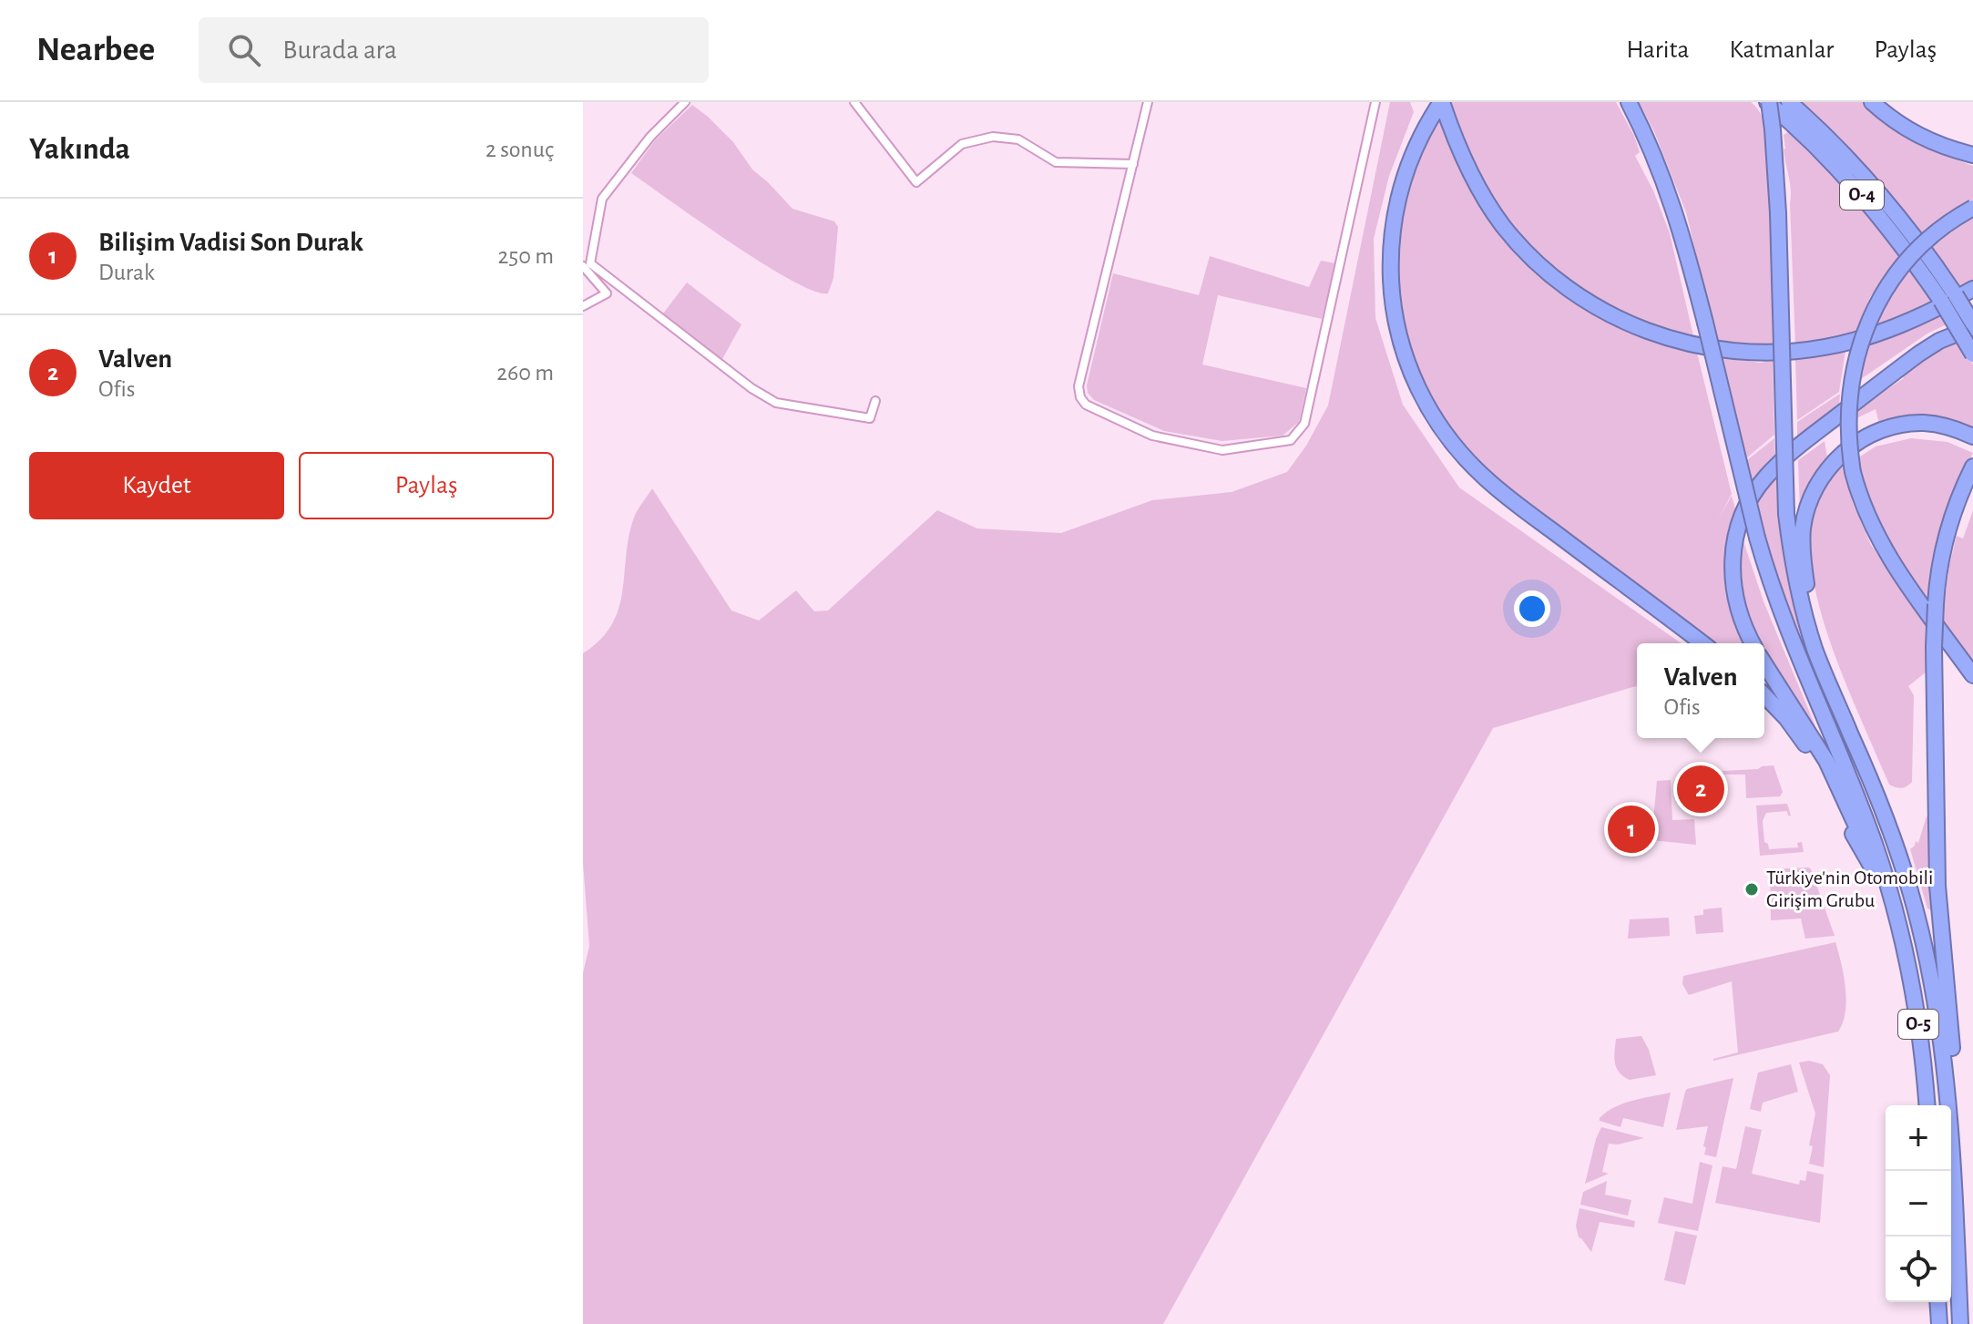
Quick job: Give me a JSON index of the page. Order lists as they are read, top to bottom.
{
  "streets": {
    "highway": ["O-4", "O-5"]
  },
  "places": ["Türkiye'nin Otomobili Girişim Grubu"],
  "page": {
    "header": "Nearbee",
    "search": "Burada ara",
    "nav": ["Harita", "Katmanlar", "Paylaş"],
    "heading": ["Yakında", "2 sonuç"],
    "list": [
      {
        "mark": "1",
        "name": "Bilişim Vadisi Son Durak",
        "note": "Durak",
        "value": "250 m"
      },
      {
        "mark": "2",
        "name": "Valven",
        "note": "Ofis",
        "value": "260 m"
      }
    ],
    "buttons": ["Kaydet", "Paylaş"],
    "popup": ["Valven", "Ofis"],
    "pins": ["2", "1"],
    "map_buttons": ["+", "−"]
  }
}
